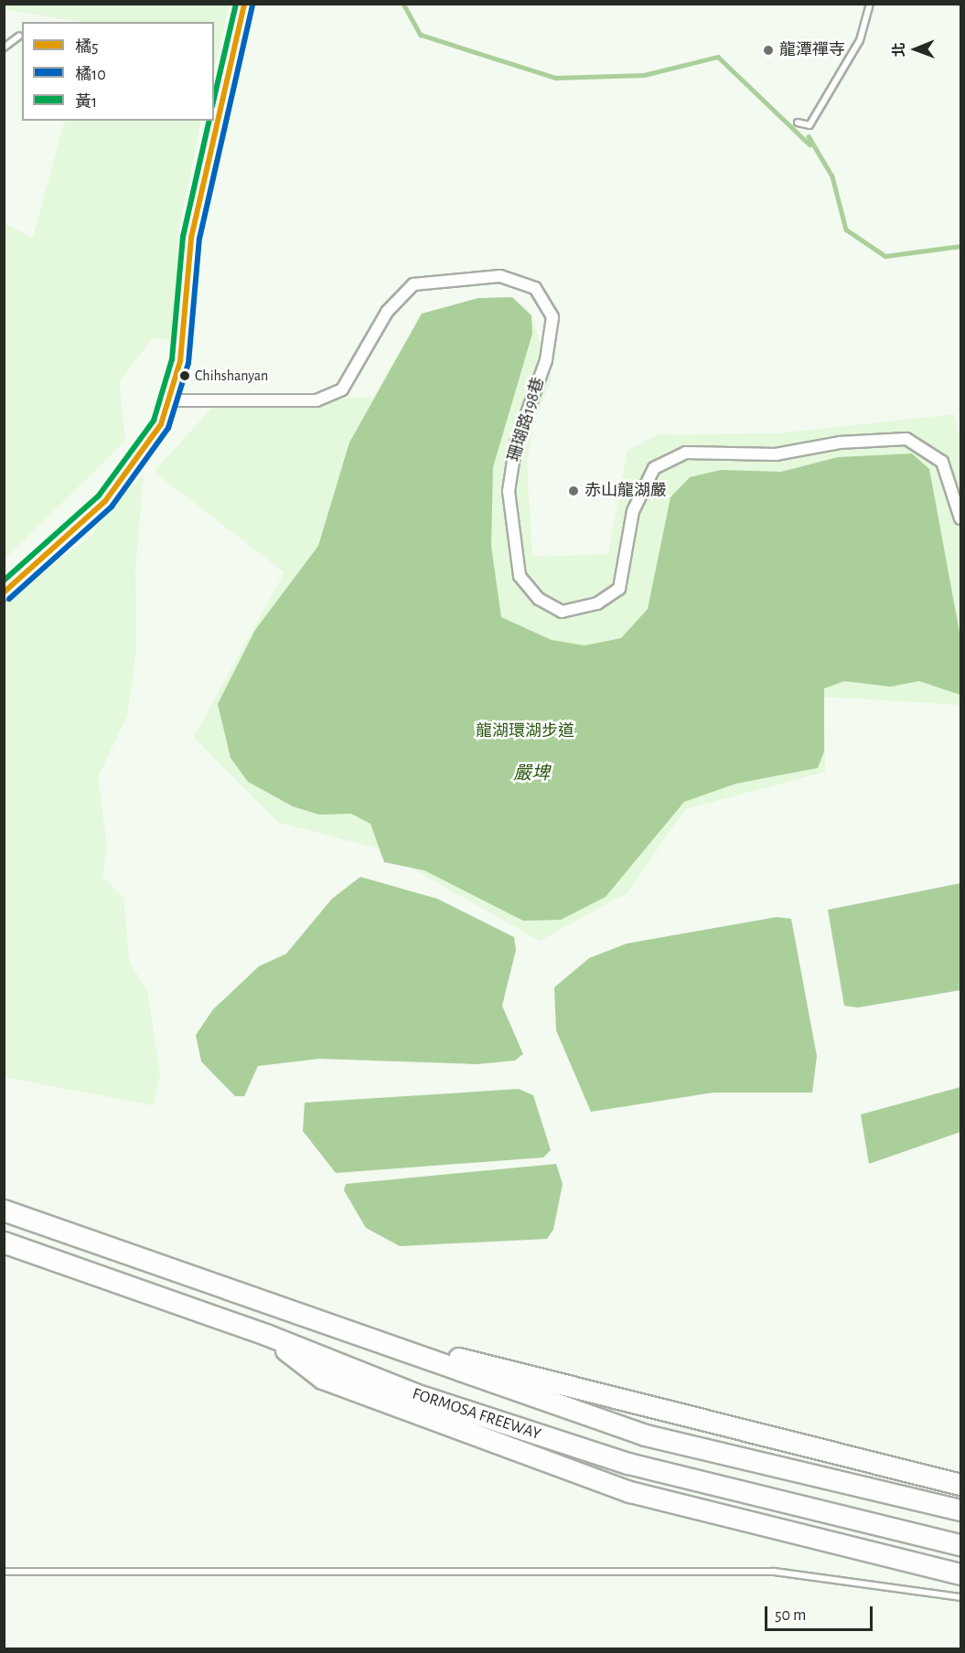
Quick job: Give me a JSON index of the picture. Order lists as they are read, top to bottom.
{
  "streets": {
    "highway": ["FORMOSA FREEWAY"],
    "street": ["珊瑚路198巷"]
  },
  "water": ["嚴埤"],
  "parks": ["龍湖環湖步道"],
  "places": ["龍潭禪寺", "Chihshanyan", "赤山龍湖嚴"],
  "lines": ["transit line 橘5", "transit line 黃1", "transit line 橘10"],
  "legend": ["橘5", "橘10", "黃1"],
  "scale_bar": "50 m",
  "north": "left"
}
